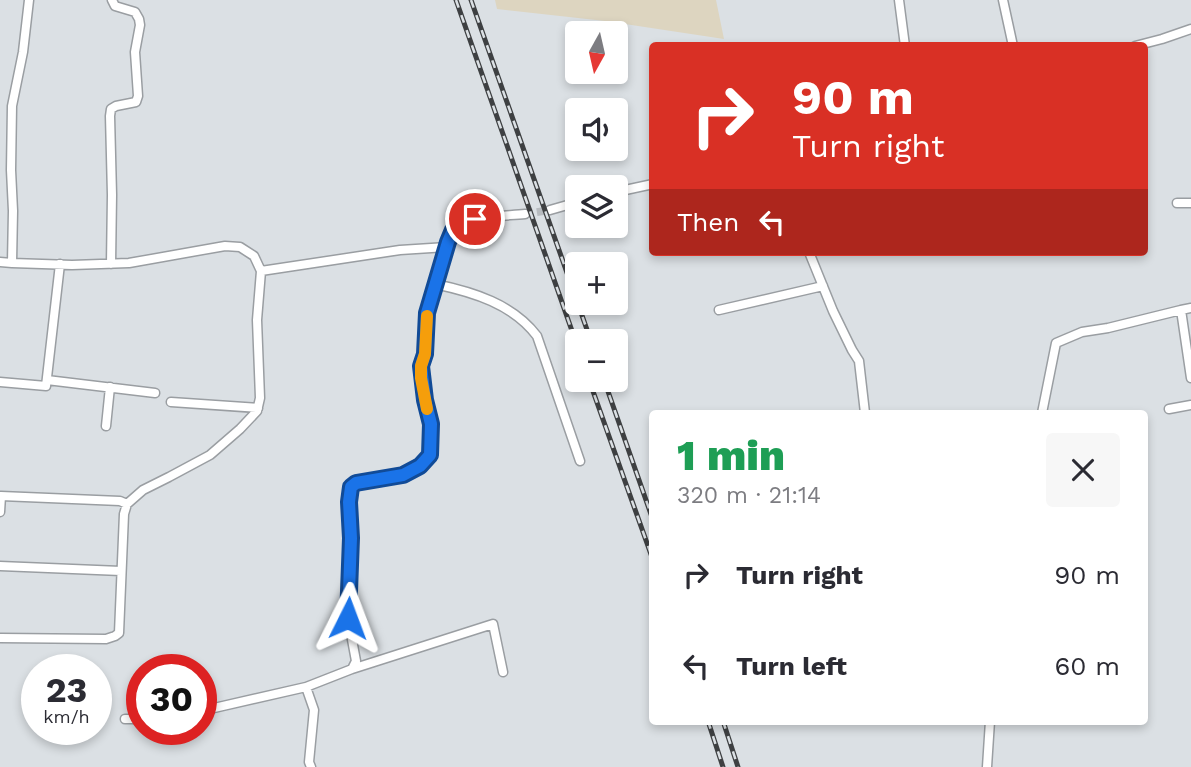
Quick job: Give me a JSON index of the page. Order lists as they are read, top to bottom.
{
  "north": "bottom",
  "page": {
    "map_buttons": ["+", "−"],
    "turn": ["90 m", "Turn right"],
    "then": "Then",
    "heading": ["1 min", "320 m · 21:14"],
    "list": [
      {
        "name": "Turn right",
        "value": "90 m"
      },
      {
        "name": "Turn left",
        "value": "60 m"
      }
    ],
    "speed": "23 km/h",
    "limit": "30"
  }
}
